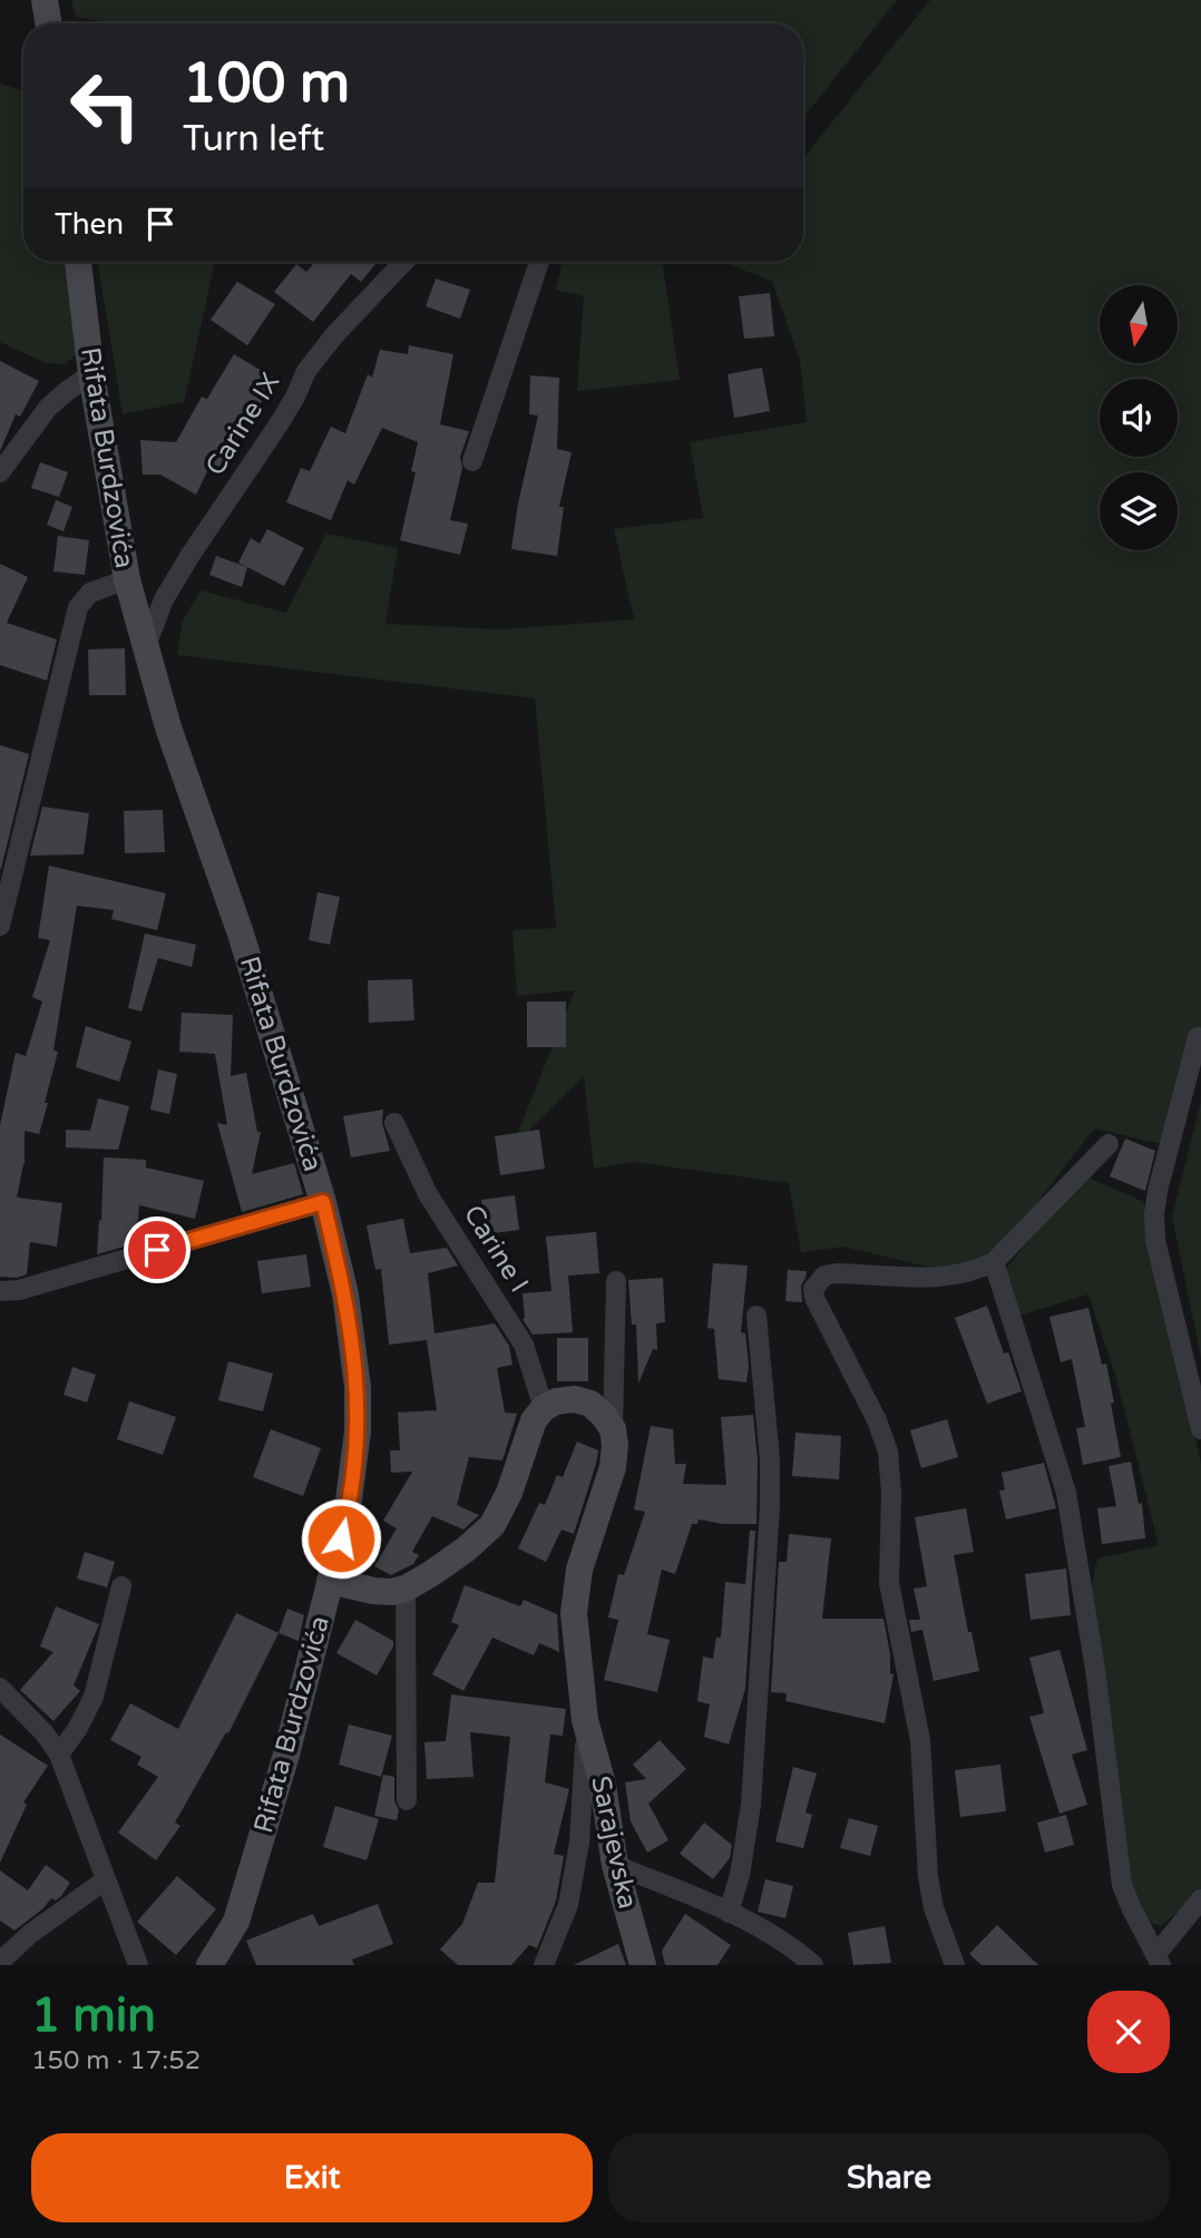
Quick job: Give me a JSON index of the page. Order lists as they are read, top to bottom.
{
  "streets": {
    "street": [
      "Carine IX",
      "Rifata Burdzovića",
      "Carine I",
      "Sarajevska"
    ]
  },
  "crossings": [
    ["Carine IX", "Rifata Burdzovića"]
  ],
  "north": "bottom",
  "page": {
    "turn": ["100 m", "Turn left"],
    "then": "Then",
    "heading": ["1 min", "150 m · 17:52"],
    "buttons": ["Exit", "Share"]
  }
}
